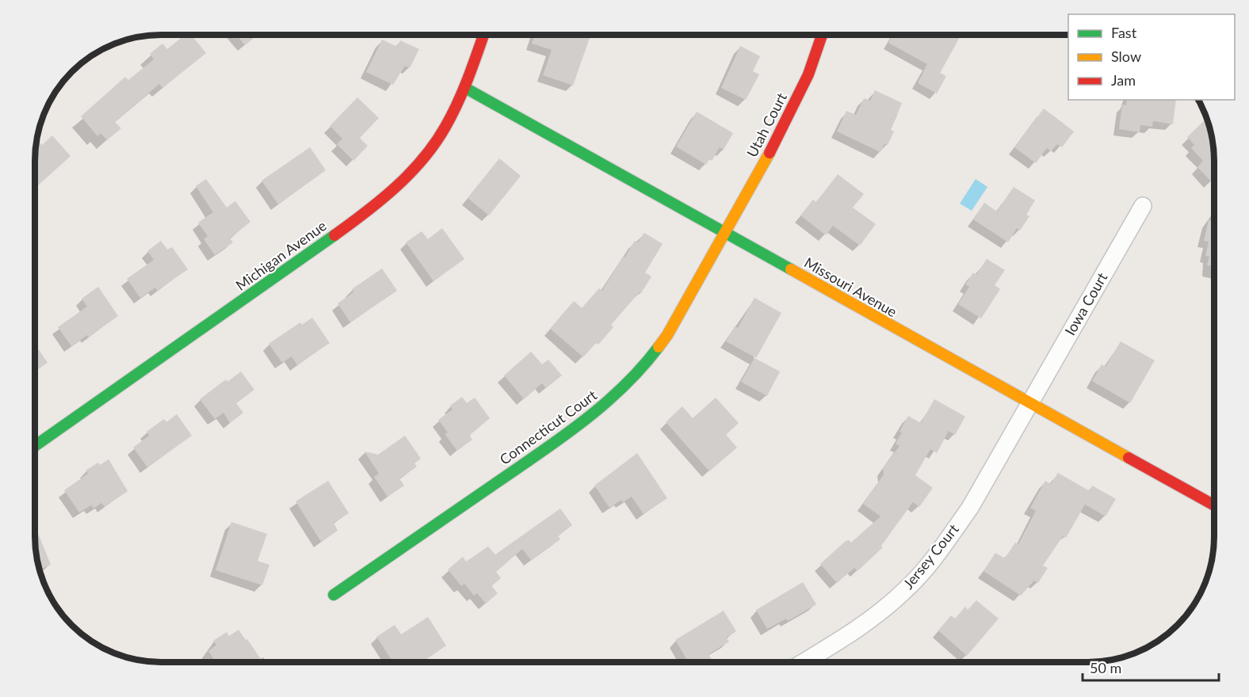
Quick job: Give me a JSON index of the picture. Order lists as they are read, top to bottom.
{
  "streets": {
    "street": [
      "Utah Court",
      "Michigan Avenue",
      "Missouri Avenue",
      "Iowa Court",
      "Connecticut Court",
      "Jersey Court"
    ]
  },
  "crossings": [
    ["Utah Court", "Missouri Avenue"],
    ["Utah Court", "Connecticut Court"],
    ["Michigan Avenue", "Missouri Avenue"],
    ["Missouri Avenue", "Iowa Court"],
    ["Missouri Avenue", "Connecticut Court"],
    ["Missouri Avenue", "Jersey Court"],
    ["Iowa Court", "Jersey Court"]
  ],
  "legend": ["Fast", "Slow", "Jam"],
  "scale_bar": "50 m"
}
